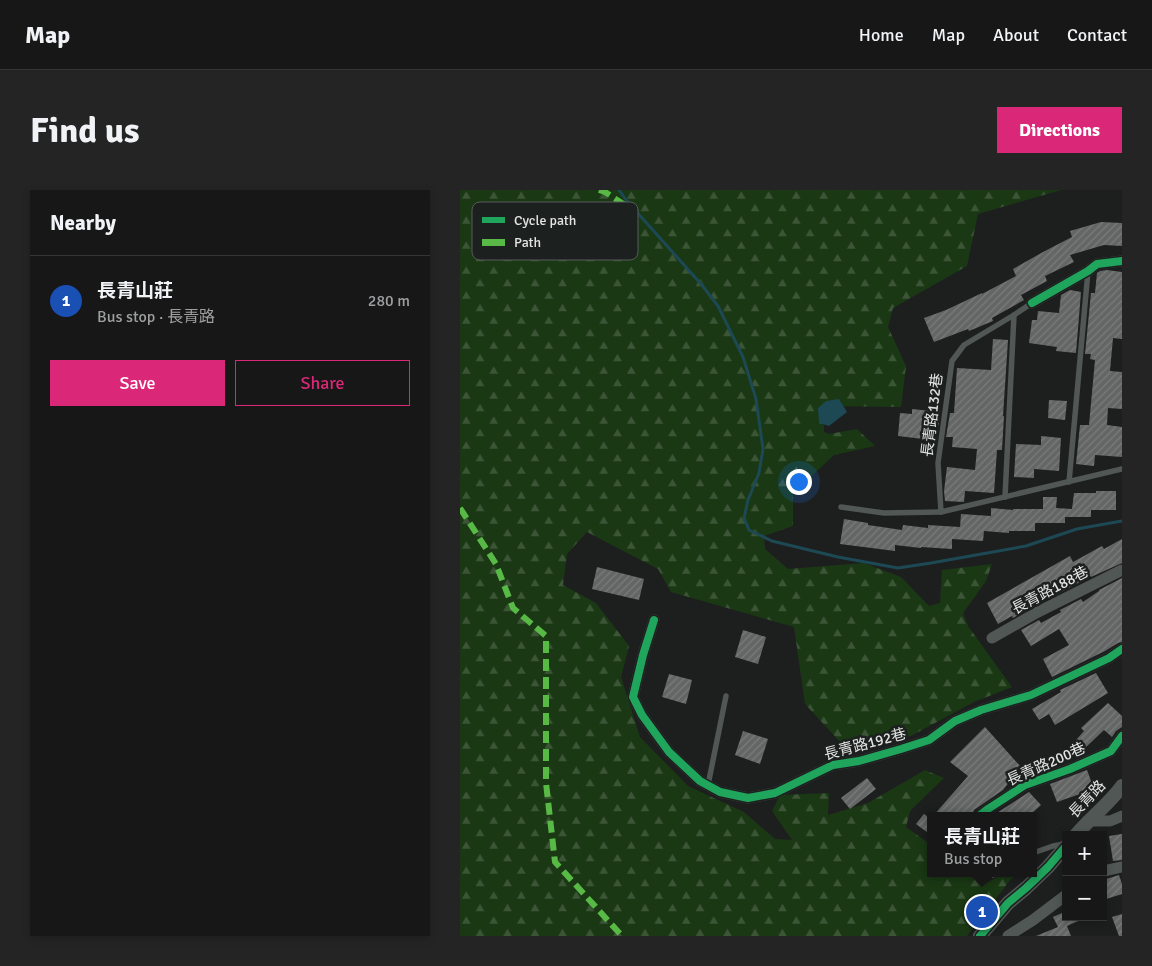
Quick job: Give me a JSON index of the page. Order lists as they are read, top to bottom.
{
  "streets": {
    "street": [
      "長青路188巷",
      "長青路192巷",
      "長青路200巷",
      "長青路"
    ],
    "lane": ["長青路132巷"]
  },
  "legend": ["Cycle path", "Path"],
  "page": {
    "header": "Map",
    "nav": [
      "Home",
      "Map",
      "About",
      "Contact"
    ],
    "buttons": [
      "Directions",
      ["Save", "Share"]
    ],
    "title": "Find us",
    "heading": "Nearby",
    "list": [
      {
        "mark": "1",
        "name": "長青山莊",
        "note": "Bus stop · 長青路",
        "value": "280 m"
      }
    ],
    "popup": ["長青山莊", "Bus stop"],
    "map_buttons": ["+", "−"],
    "pins": "1"
  }
}
